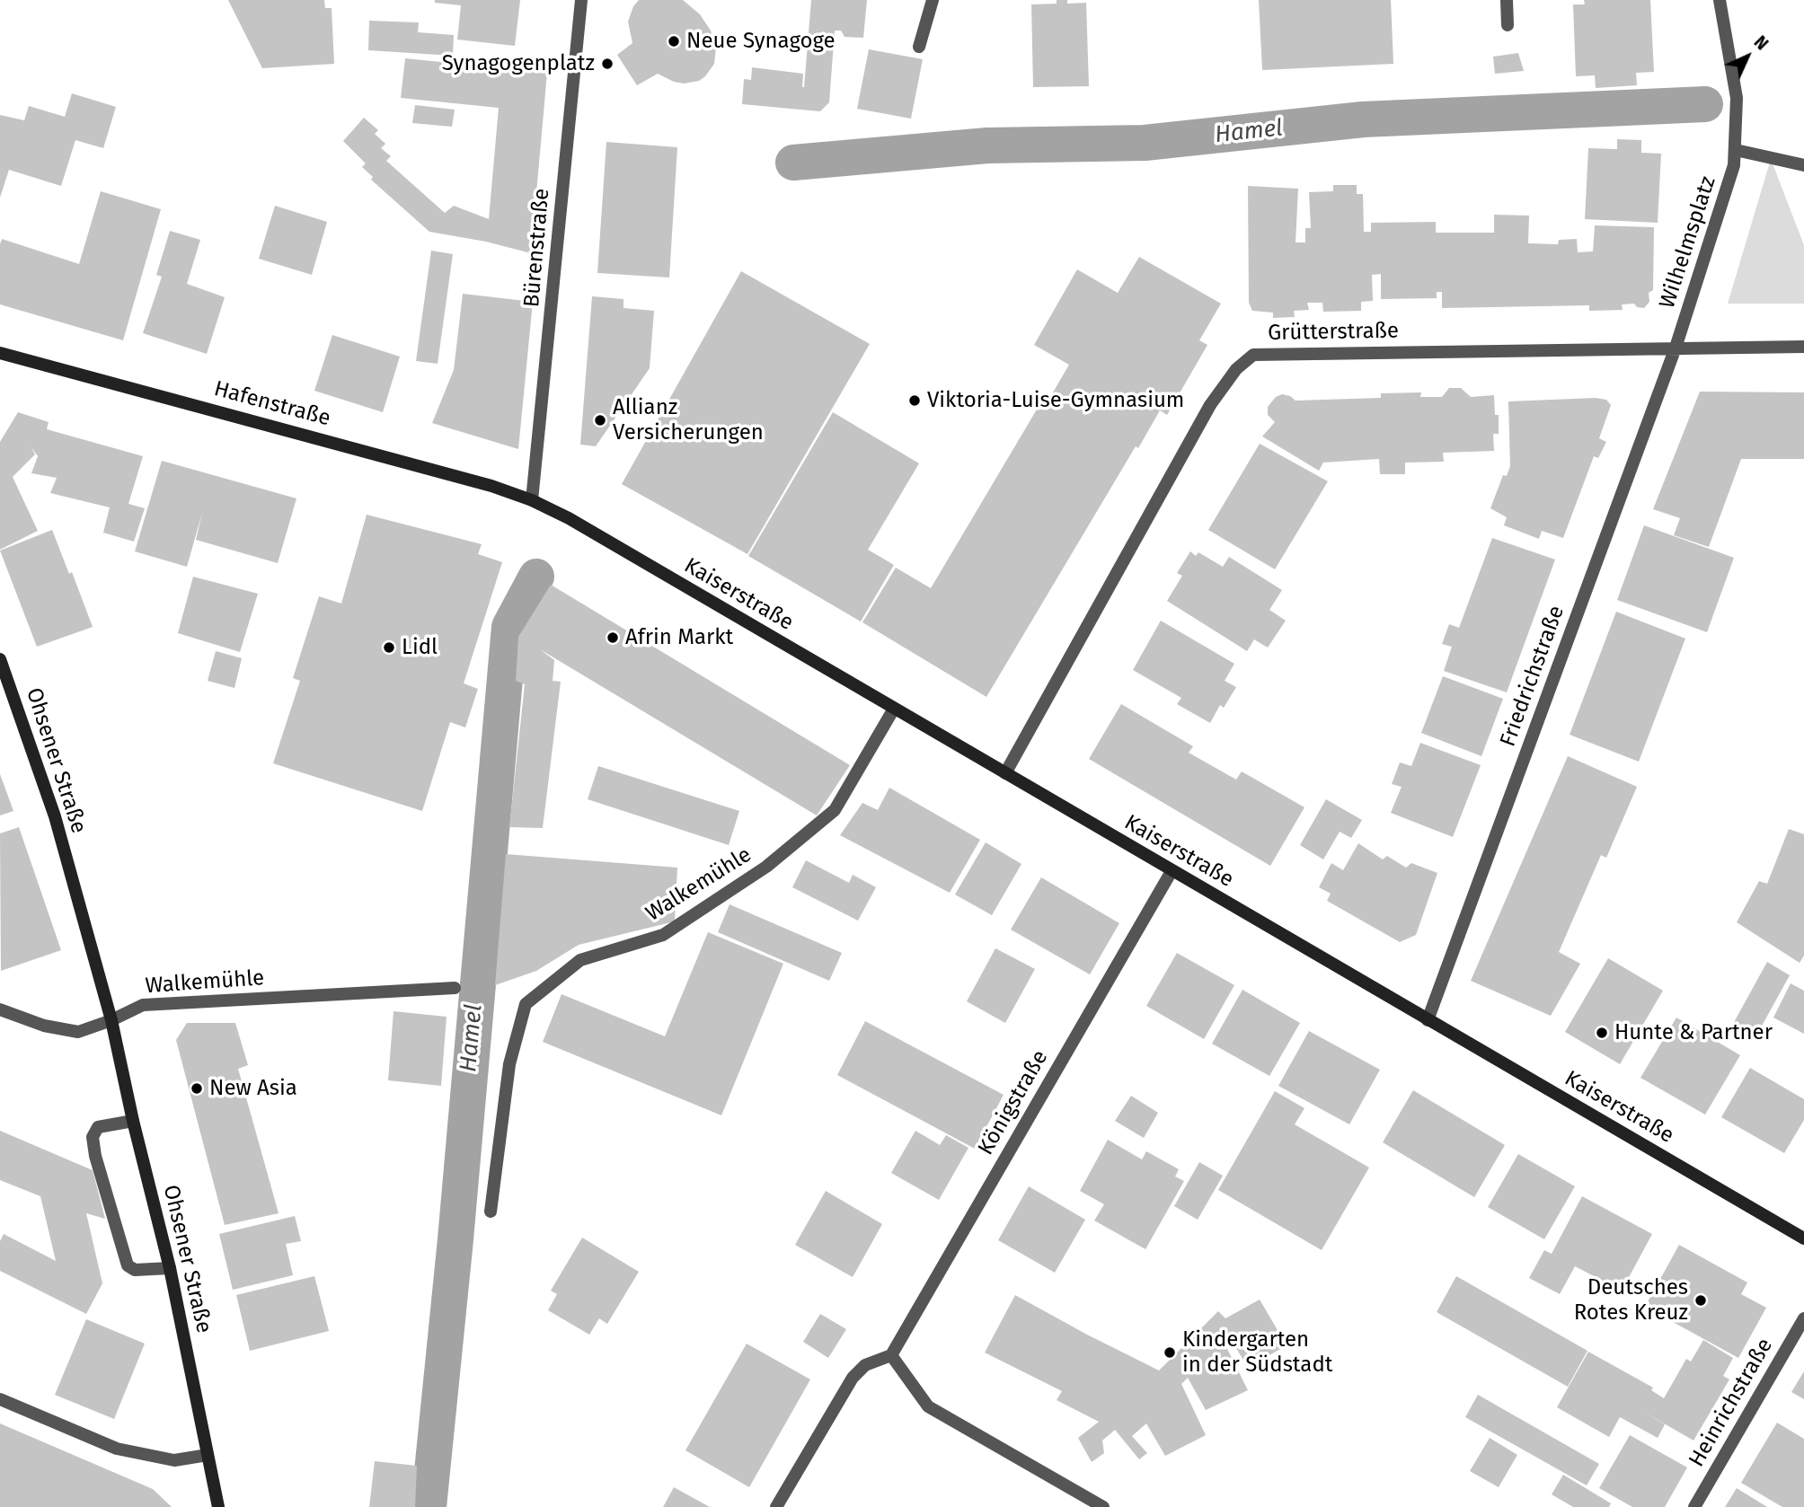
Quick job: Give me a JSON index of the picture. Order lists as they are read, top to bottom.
{
  "streets": {
    "main road": ["Hafenstraße", "Kaiserstraße", "Ohsener Straße"],
    "street": [
      "Wilhelmsplatz",
      "Bürenstraße",
      "Grütterstraße",
      "Friedrichstraße",
      "Walkemühle",
      "Königstraße",
      "Heinrichstraße"
    ]
  },
  "crossings": [
    ["Wilhelmsplatz", "Grütterstraße"],
    ["Wilhelmsplatz", "Friedrichstraße"],
    ["Bürenstraße", "Hafenstraße"],
    ["Bürenstraße", "Kaiserstraße"],
    ["Grütterstraße", "Kaiserstraße"],
    ["Grütterstraße", "Friedrichstraße"],
    ["Hafenstraße", "Kaiserstraße"],
    ["Kaiserstraße", "Friedrichstraße"],
    ["Kaiserstraße", "Walkemühle"],
    ["Kaiserstraße", "Königstraße"],
    ["Ohsener Straße", "Walkemühle"]
  ],
  "water": ["Hamel"],
  "places": [
    "Neue Synagoge",
    "Synagogenplatz",
    "Viktoria-Luise-Gymnasium",
    "Allianz Versicherungen",
    "Afrin Markt",
    "Lidl",
    "Hunte & Partner",
    "New Asia",
    "Deutsches Rotes Kreuz",
    "Kindergarten in der Südstadt"
  ],
  "north": "top right"
}
